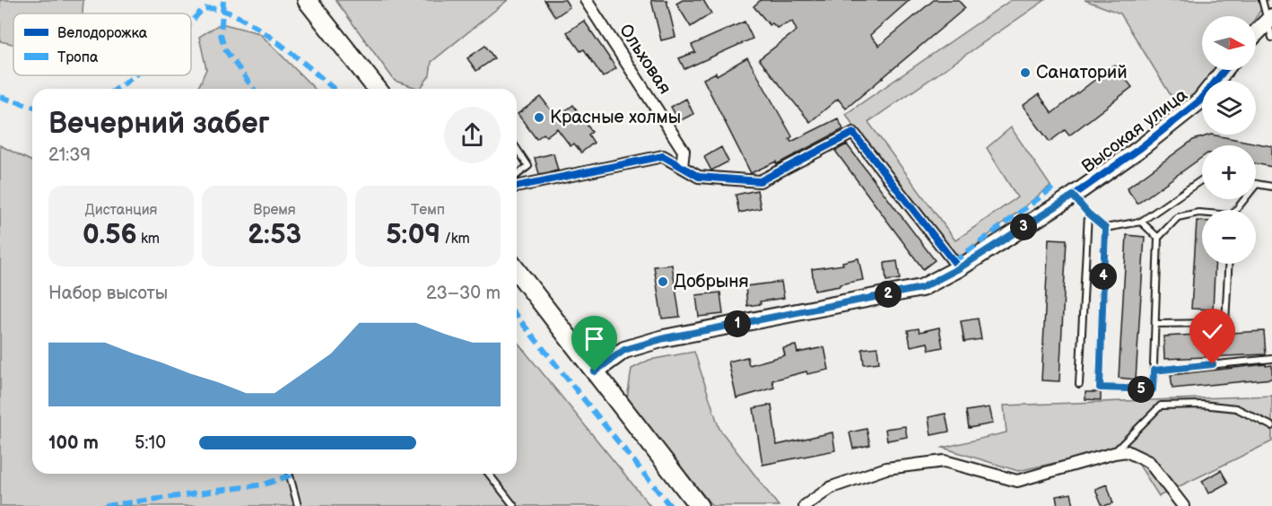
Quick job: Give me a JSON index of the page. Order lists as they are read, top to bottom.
{
  "streets": {
    "street": ["Ольховая", "Высокая улица"]
  },
  "places": ["Санаторий", "Красные холмы", "Добрыня"],
  "legend": ["Велодорожка", "Тропа"],
  "north": "right",
  "page": {
    "map_buttons": ["+", "−"],
    "heading": ["Вечерний забег", "21:39"],
    "stats": [
      ["Дистанция", "0.56 km"],
      ["Время", "2:53"],
      ["Темп", "5:09 /km"]
    ],
    "pins": [
      "3",
      "4",
      "2",
      "1",
      "5"
    ],
    "chart": ["Набор высоты", "23–30 m"],
    "list": [
      {
        "name": "100 m",
        "note": "5:10"
      }
    ]
  }
}
